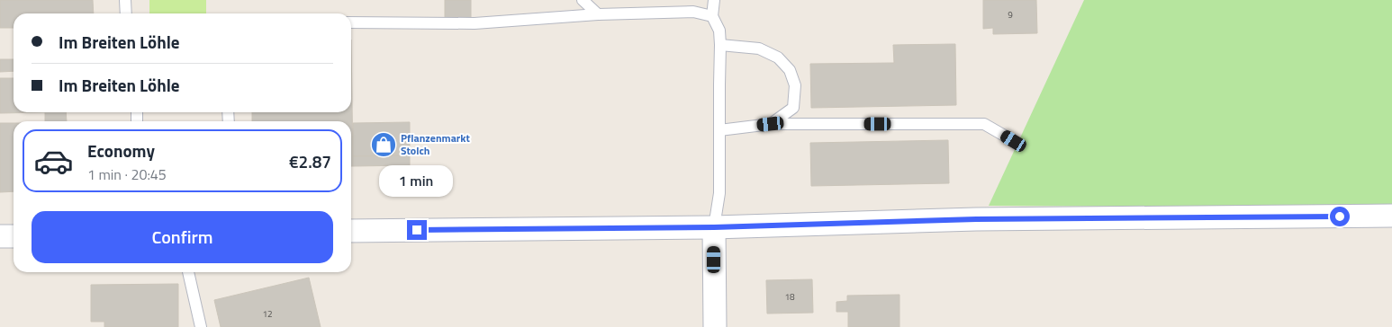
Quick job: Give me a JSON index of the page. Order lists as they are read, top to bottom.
{
  "places": {
    "shop": ["Pflanzenmarkt Stolch"]
  },
  "house_numbers": ["9", "18", "12"],
  "page": {
    "banner": ["Im Breiten Löhle", "Im Breiten Löhle"],
    "list": [
      {
        "name": "Economy",
        "note": "1 min · 20:45",
        "value": "€2.87"
      }
    ],
    "bubble": "1 min",
    "buttons": "Confirm"
  }
}
